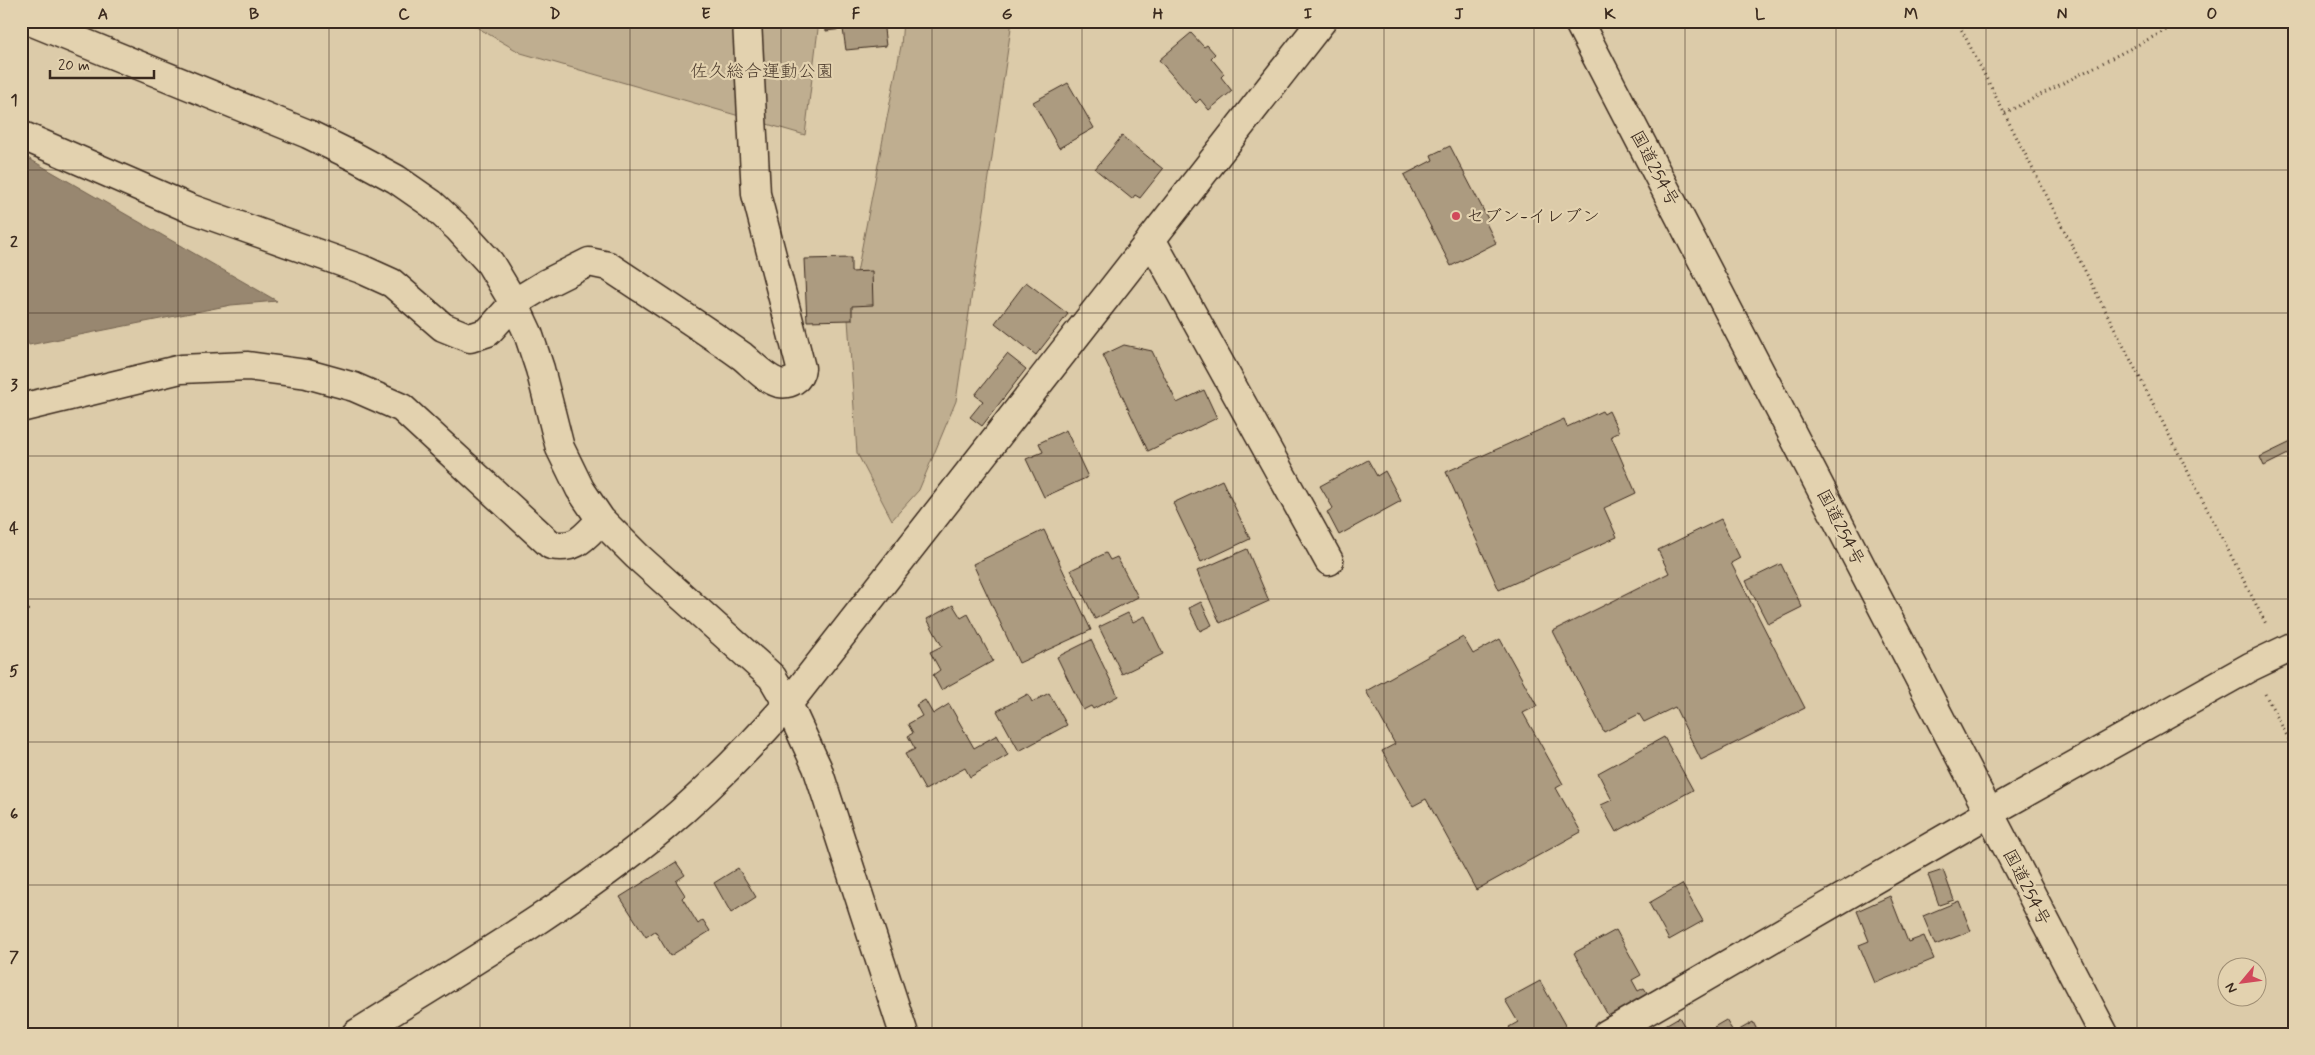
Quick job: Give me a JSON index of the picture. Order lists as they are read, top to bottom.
{
  "streets": {
    "main road": ["国道254号"]
  },
  "parks": ["佐久総合運動公園"],
  "places": ["セブン-イレブン"],
  "scale_bar": "20 m",
  "north": "bottom left",
  "grid": {
    "columns": [
      "A",
      "B",
      "C",
      "D",
      "E",
      "F",
      "G",
      "H",
      "I",
      "J",
      "K",
      "L",
      "M",
      "N",
      "O"
    ],
    "rows": [
      "1",
      "2",
      "3",
      "4",
      "5",
      "6",
      "7"
    ]
  }
}
